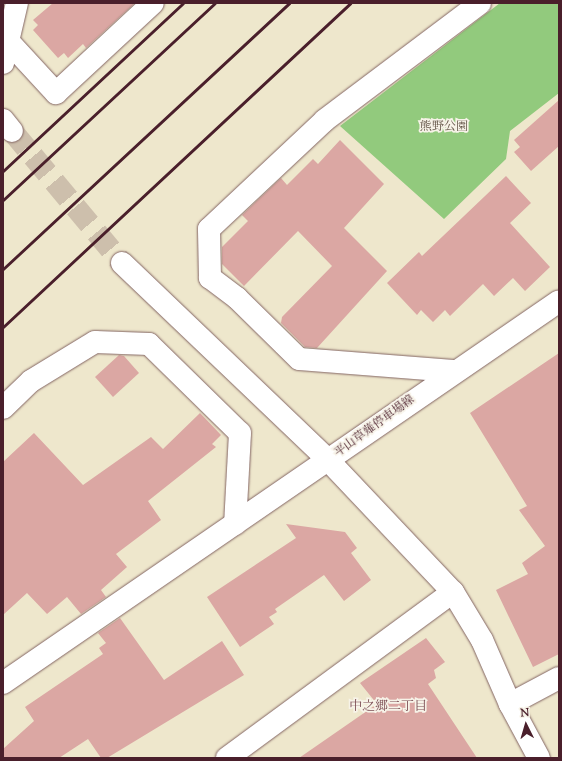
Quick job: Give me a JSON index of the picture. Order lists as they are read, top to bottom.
{
  "streets": {
    "street": ["平山草薙停車場線"]
  },
  "districts": ["中之郷二丁目"],
  "parks": ["熊野公園"],
  "north": "top"
}
